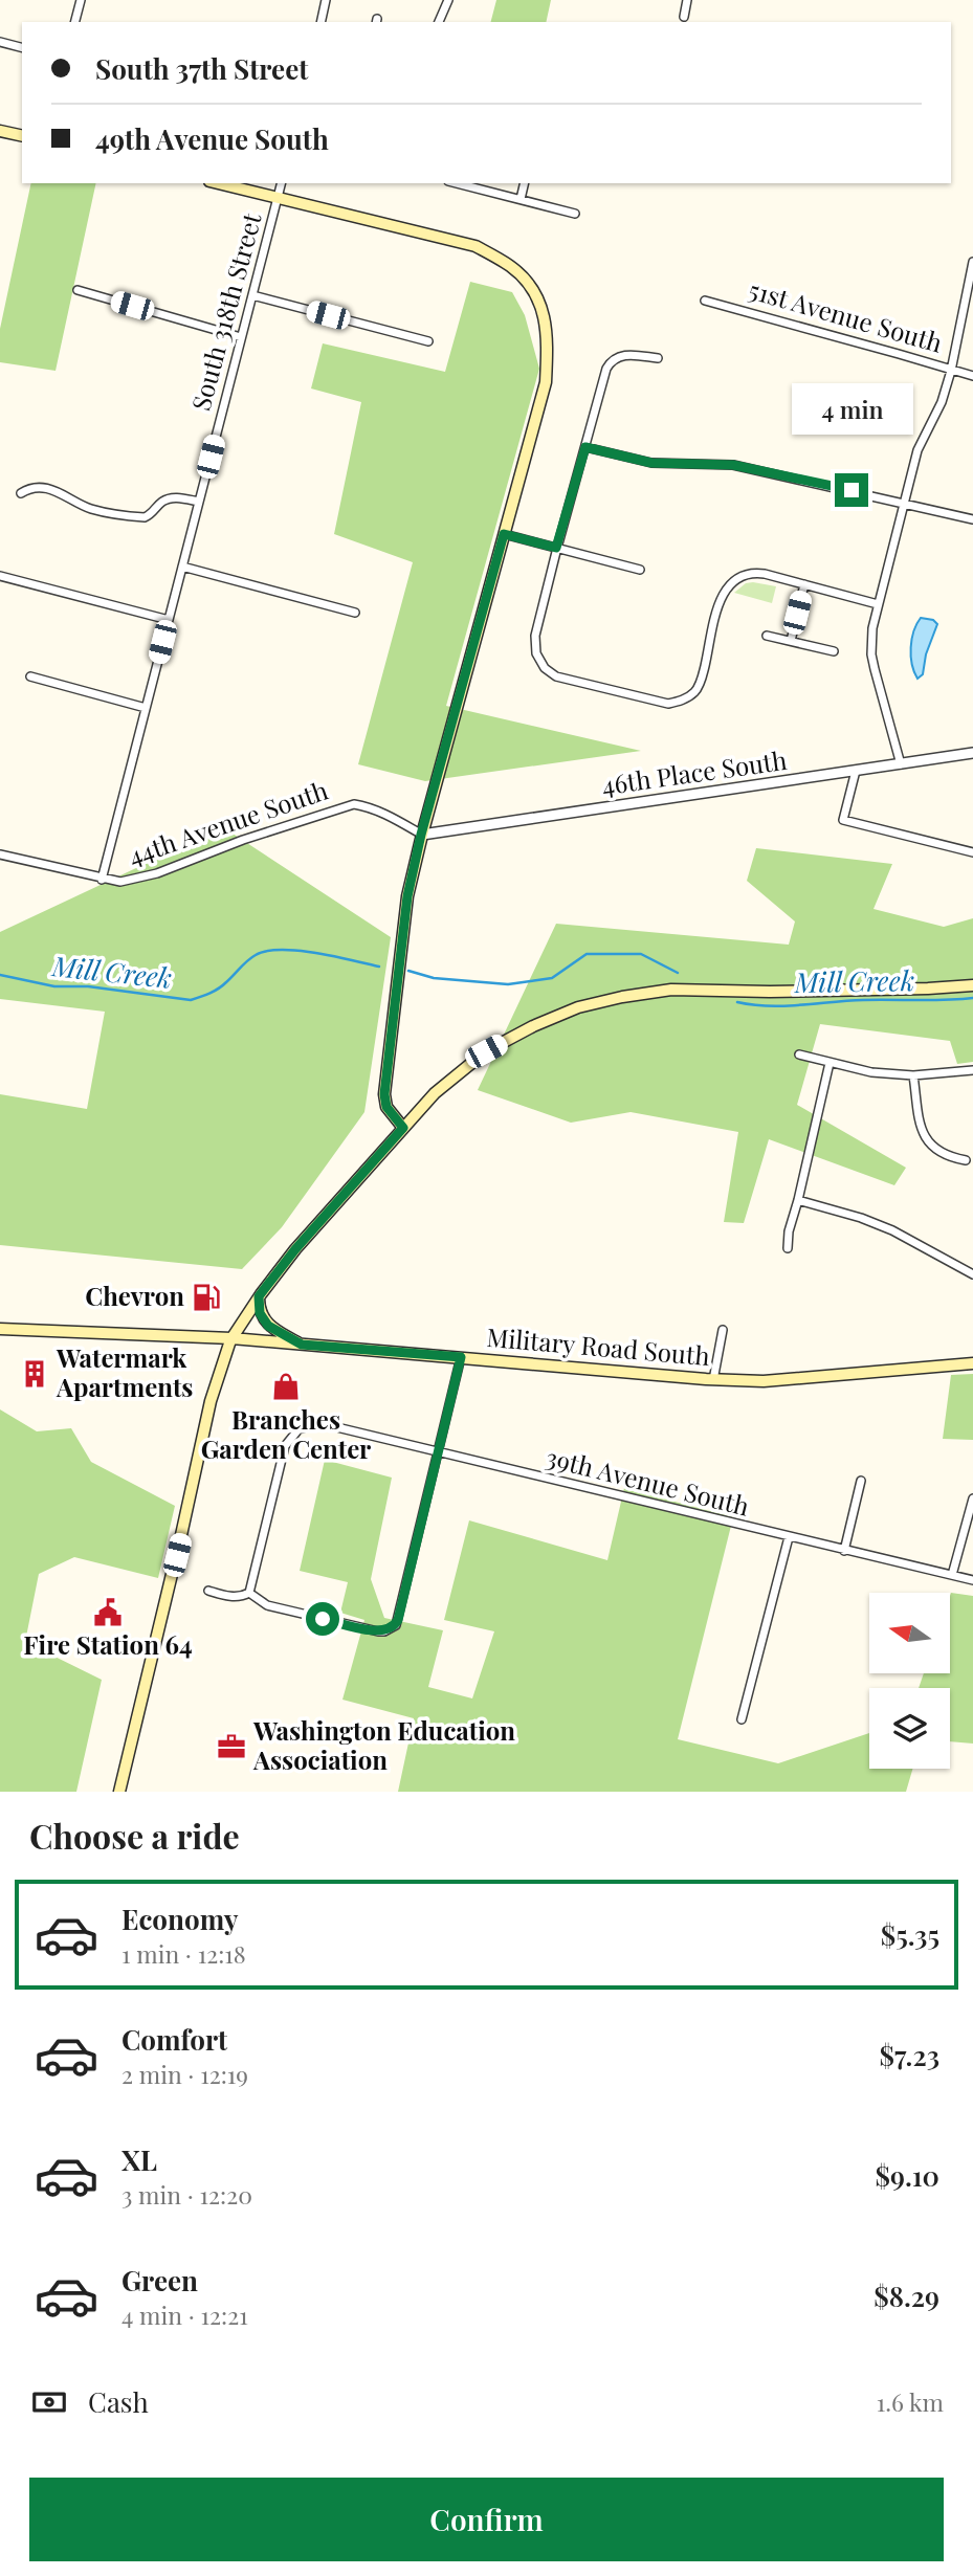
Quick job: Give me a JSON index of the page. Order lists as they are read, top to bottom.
{
  "streets": {
    "main road": ["Military Road South"],
    "street": [
      "South 318th Street",
      "51st Avenue South",
      "46th Place South",
      "44th Avenue South",
      "39th Avenue South"
    ]
  },
  "crossings": [
    ["South 318th Street", "44th Avenue South"],
    ["46th Place South", "44th Avenue South"]
  ],
  "water": ["Mill Creek"],
  "places": {
    "fuel station": ["Chevron"],
    "building": ["Watermark Apartments"],
    "shop": ["Branches Garden Center"],
    "public building": ["Fire Station 64"],
    "office": ["Washington Education Association"]
  },
  "north": "left",
  "page": {
    "banner": ["South 37th Street", "49th Avenue South"],
    "bubble": "4 min",
    "heading": "Choose a ride",
    "list": [
      {
        "name": "Economy",
        "note": "1 min · 12:18",
        "value": "$5.35"
      },
      {
        "name": "Comfort",
        "note": "2 min · 12:19",
        "value": "$7.23"
      },
      {
        "name": "XL",
        "note": "3 min · 12:20",
        "value": "$9.10"
      },
      {
        "name": "Green",
        "note": "4 min · 12:21",
        "value": "$8.29"
      }
    ],
    "pay": ["Cash", "1.6 km"],
    "buttons": "Confirm"
  }
}
